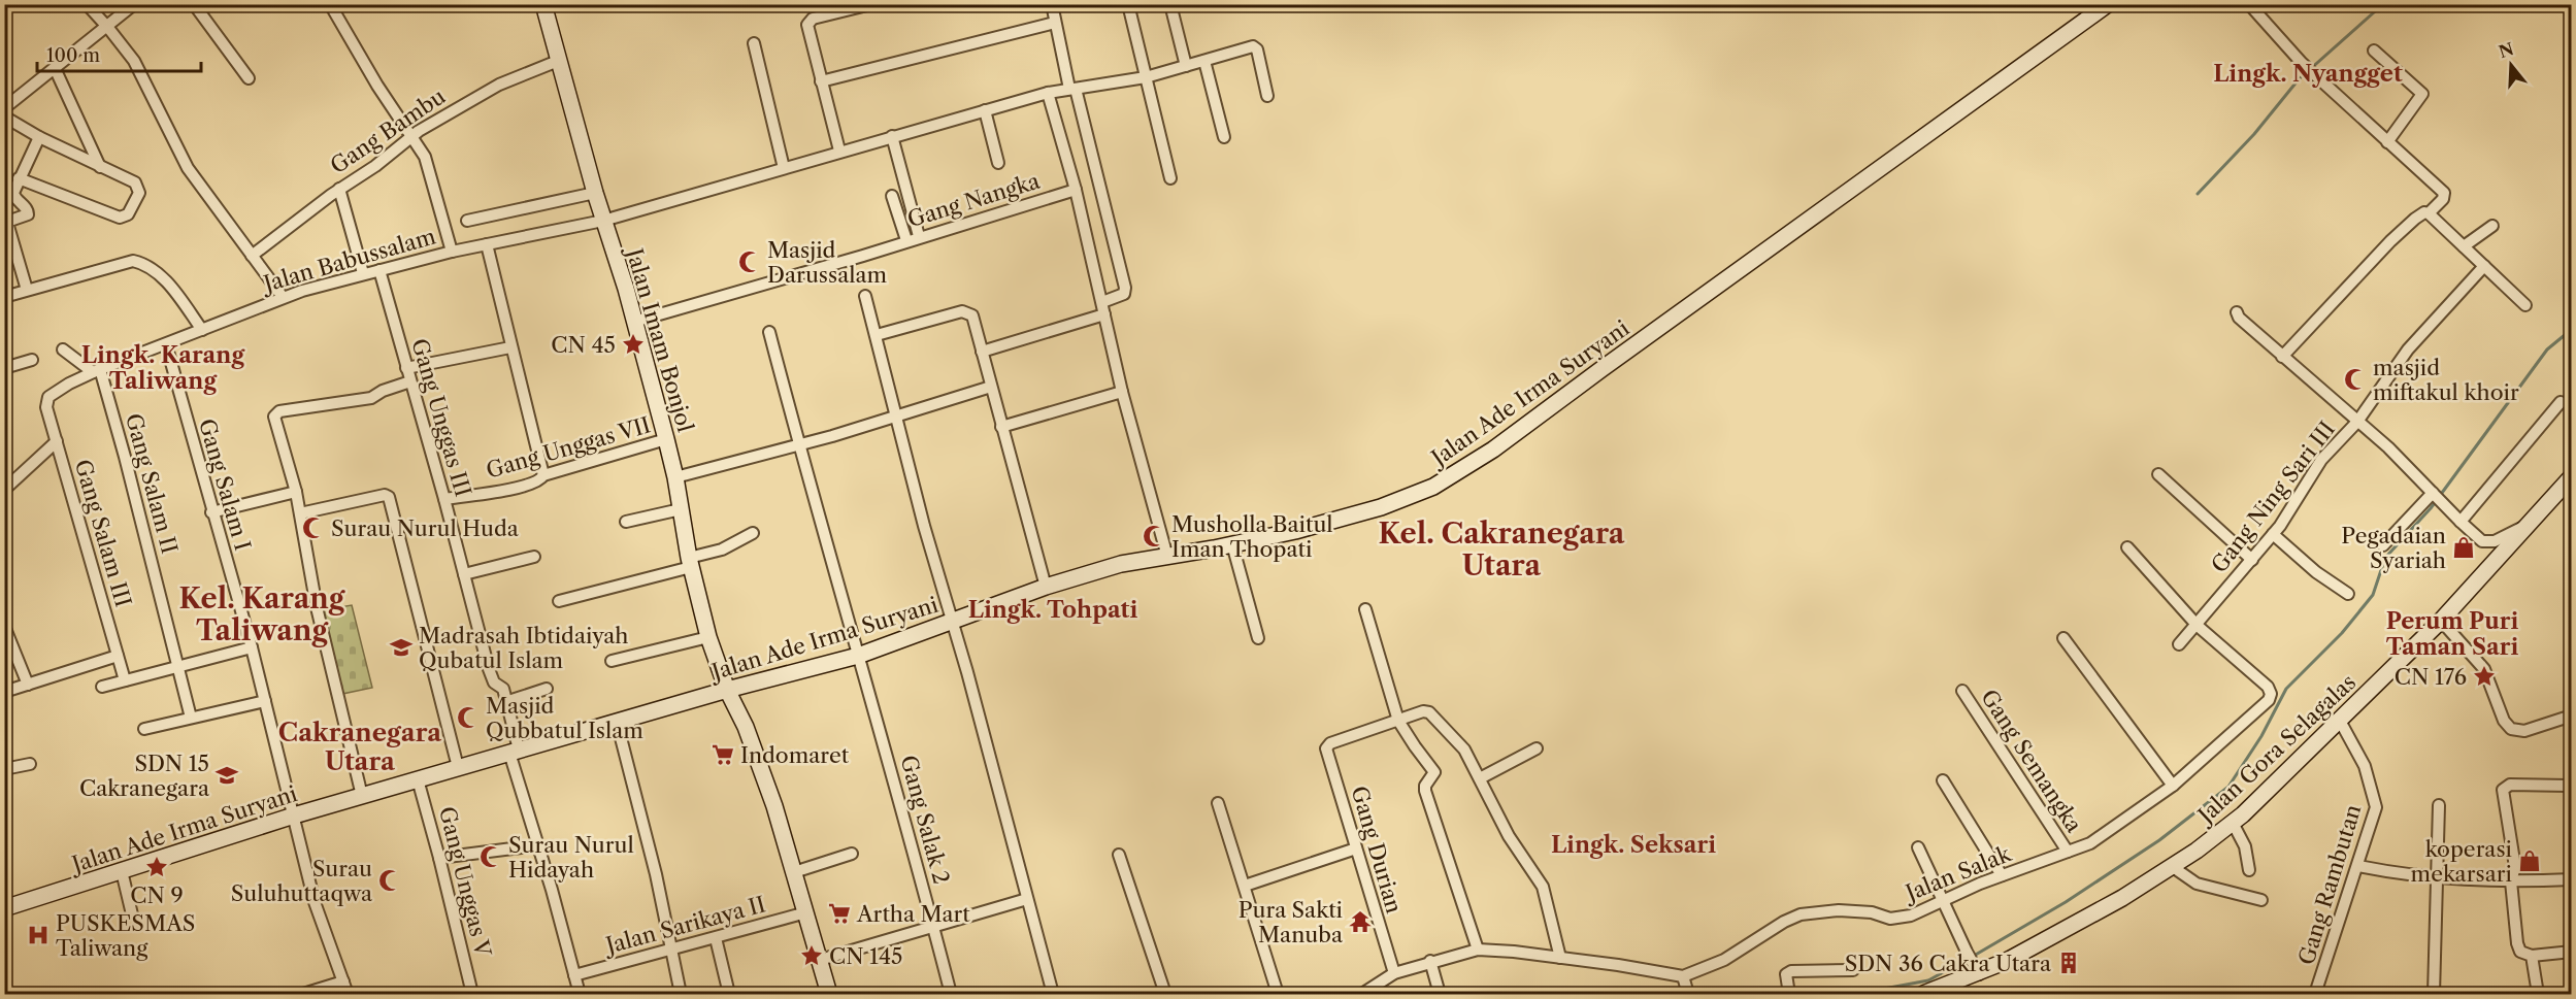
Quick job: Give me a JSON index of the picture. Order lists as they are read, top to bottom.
{
  "streets": {
    "street": [
      "Gang Bambu",
      "Gang Nangka",
      "Jalan Babussalam",
      "Jalan Imam Bonjol",
      "Jalan Ade Irma Suryani",
      "Gang Unggas III",
      "Gang Unggas VII",
      "Gang Salam II",
      "Gang Salam I",
      "Gang Ning Sari III",
      "Gang Salam III",
      "Jalan Gora Selagalas",
      "Gang Semangka",
      "Gang Salak 2",
      "Gang Durian",
      "Jalan Salak",
      "Gang Unggas V",
      "Gang Rambutan",
      "Jalan Sarikaya II"
    ]
  },
  "crossings": [
    ["Gang Bambu", "Jalan Imam Bonjol"],
    ["Gang Nangka", "Jalan Imam Bonjol"],
    ["Jalan Babussalam", "Jalan Imam Bonjol"],
    ["Jalan Babussalam", "Gang Unggas III"],
    ["Jalan Babussalam", "Gang Salam II"],
    ["Jalan Babussalam", "Gang Salam I"],
    ["Jalan Babussalam", "Gang Salam III"],
    ["Jalan Imam Bonjol", "Jalan Ade Irma Suryani"],
    ["Jalan Imam Bonjol", "Gang Unggas VII"],
    ["Jalan Imam Bonjol", "Jalan Sarikaya II"],
    ["Jalan Ade Irma Suryani", "Gang Unggas III"],
    ["Jalan Ade Irma Suryani", "Gang Salam I"],
    ["Jalan Ade Irma Suryani", "Gang Salak 2"],
    ["Jalan Ade Irma Suryani", "Gang Unggas V"],
    ["Gang Unggas III", "Gang Unggas VII"],
    ["Gang Unggas III", "Jalan Sarikaya II"],
    ["Gang Ning Sari III", "Jalan Salak"],
    ["Jalan Gora Selagalas", "Gang Rambutan"],
    ["Gang Semangka", "Jalan Salak"]
  ],
  "districts": [
    "Lingk. Nyangget",
    "Lingk. Karang Taliwang",
    "Kel. Cakranegara Utara",
    "Kel. Karang Taliwang",
    "Lingk. Tohpati",
    "Perum Puri Taman Sari",
    "Cakranegara Utara",
    "Lingk. Seksari"
  ],
  "places": {
    "mosque": [
      "Masjid Darussalam",
      "masjid miftakul khoir",
      "Surau Nurul Huda",
      "Musholla Baitul Iman Thopati",
      "Masjid Qubbatul Islam",
      "Surau Nurul Hidayah",
      "Surau Suluhuttaqwa"
    ],
    "place": [
      "CN 45",
      "CN 176",
      "CN 9",
      "CN 145"
    ],
    "shop": ["Pegadaian Syariah", "koperasi mekarsari"],
    "school or university": ["Madrasah Ibtidaiyah Qubatul Islam", "SDN 15 Cakranegara"],
    "supermarket": ["Indomaret", "Artha Mart"],
    "temple": ["Pura Sakti Manuba"],
    "hospital": ["PUSKESMAS Taliwang"],
    "building": ["SDN 36 Cakra Utara"]
  },
  "scale_bar": "100 m",
  "north": "top"
}
